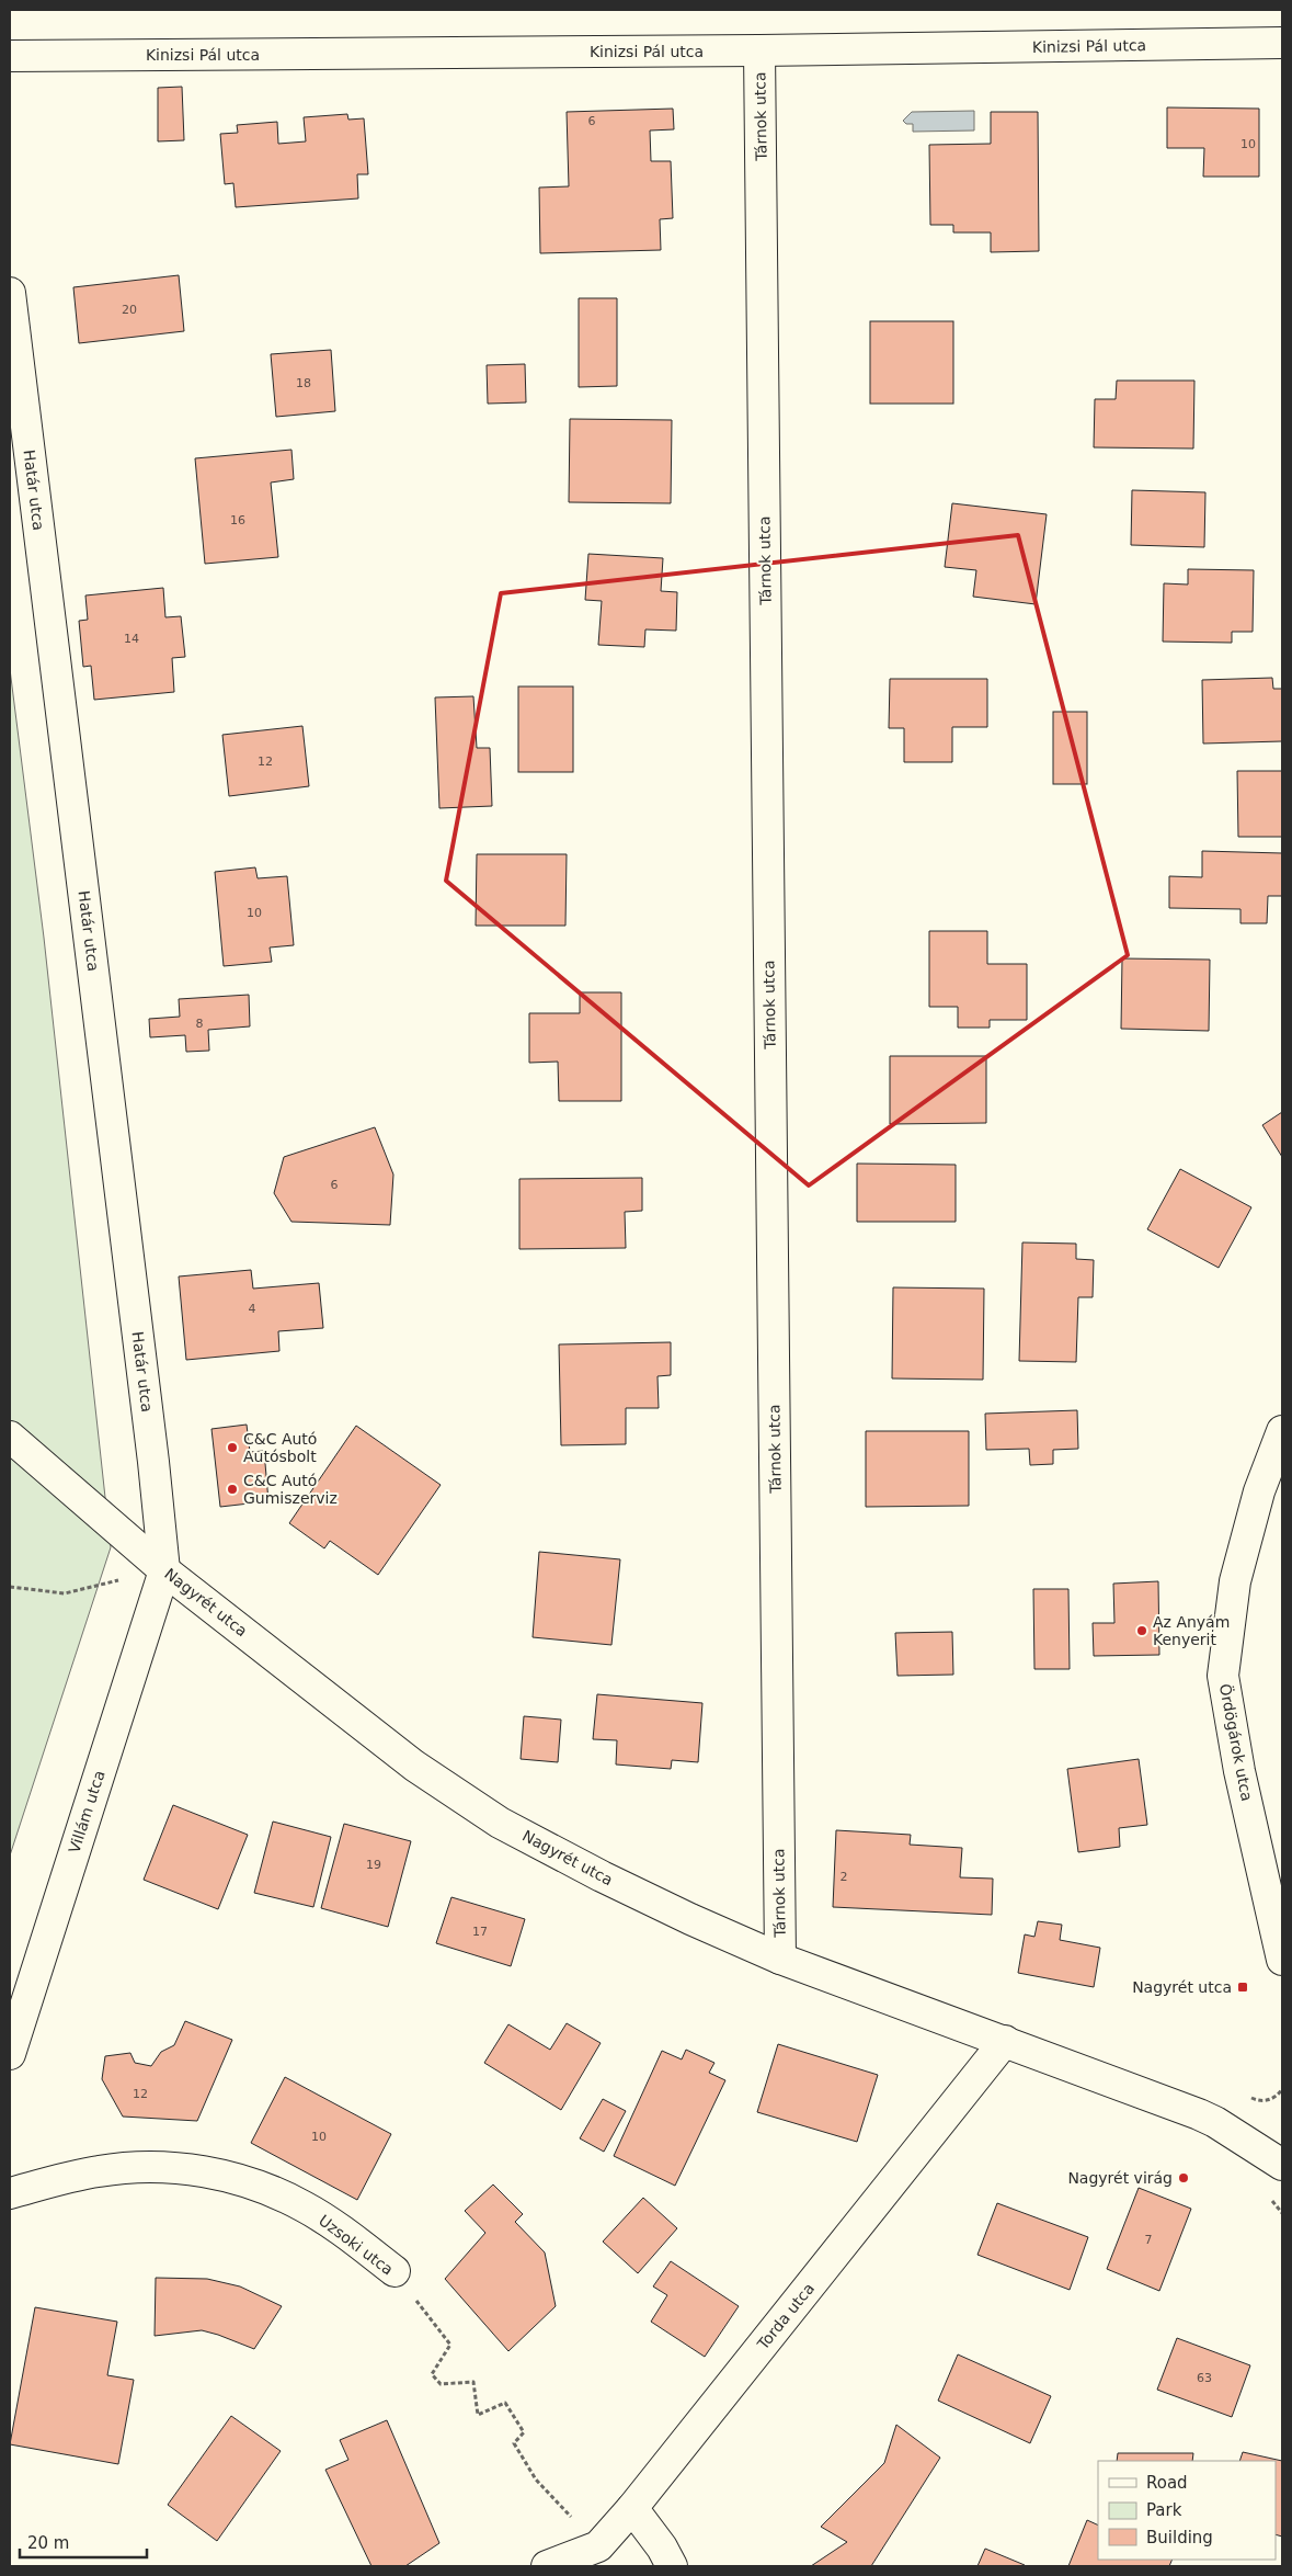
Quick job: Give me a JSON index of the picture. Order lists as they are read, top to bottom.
{
  "streets": {
    "street": [
      "Kinizsi Pál utca",
      "Tárnok utca",
      "Határ utca",
      "Nagyrét utca",
      "Ördögárok utca",
      "Villám utca",
      "Uzsoki utca",
      "Torda utca"
    ]
  },
  "crossings": [
    ["Kinizsi Pál utca", "Tárnok utca"],
    ["Tárnok utca", "Nagyrét utca"],
    ["Határ utca", "Nagyrét utca"],
    ["Határ utca", "Villám utca"],
    ["Nagyrét utca", "Villám utca"],
    ["Nagyrét utca", "Torda utca"],
    ["Uzsoki utca", "Torda utca"]
  ],
  "places": {
    "other": [
      "C&C Autó Autósbolt",
      "C&C Autó Gumiszerviz",
      "Az Anyám Kenyerit",
      "Nagyrét virág"
    ],
    "transit": ["Nagyrét utca"]
  },
  "house_numbers": [
    "6",
    "10",
    "20",
    "18",
    "16",
    "14",
    "12",
    "10",
    "8",
    "6",
    "4",
    "19",
    "2",
    "17",
    "12",
    "10",
    "7",
    "63"
  ],
  "legend": ["Road", "Park", "Building"],
  "scale_bar": "20 m"
}
